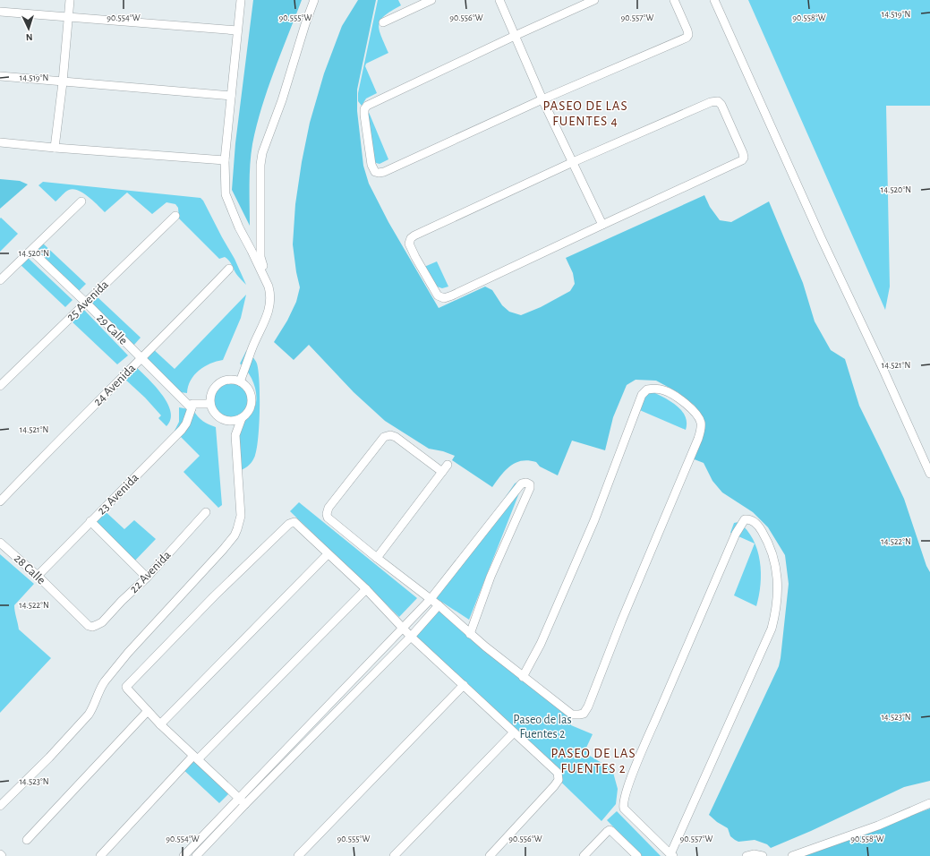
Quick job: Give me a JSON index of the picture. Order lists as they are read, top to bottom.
{
  "streets": {
    "street": [
      "25 Avenida",
      "29 Calle",
      "24 Avenida",
      "23 Avenida",
      "28 Calle",
      "22 Avenida"
    ]
  },
  "crossings": [
    ["25 Avenida", "29 Calle"],
    ["29 Calle", "24 Avenida"],
    ["29 Calle", "23 Avenida"],
    ["23 Avenida", "28 Calle"],
    ["28 Calle", "22 Avenida"]
  ],
  "districts": ["PASEO DE LAS FUENTES 4", "PASEO DE LAS FUENTES 2"],
  "parks": ["Paseo de las Fuentes 2"],
  "north": "bottom",
  "coordinates": [
    "14.519°N",
    "90.554°W",
    "90.555°W",
    "90.556°W",
    "90.557°W",
    "90.558°W",
    "14.520°N",
    "14.521°N",
    "14.522°N",
    "14.523°N"
  ]
}
